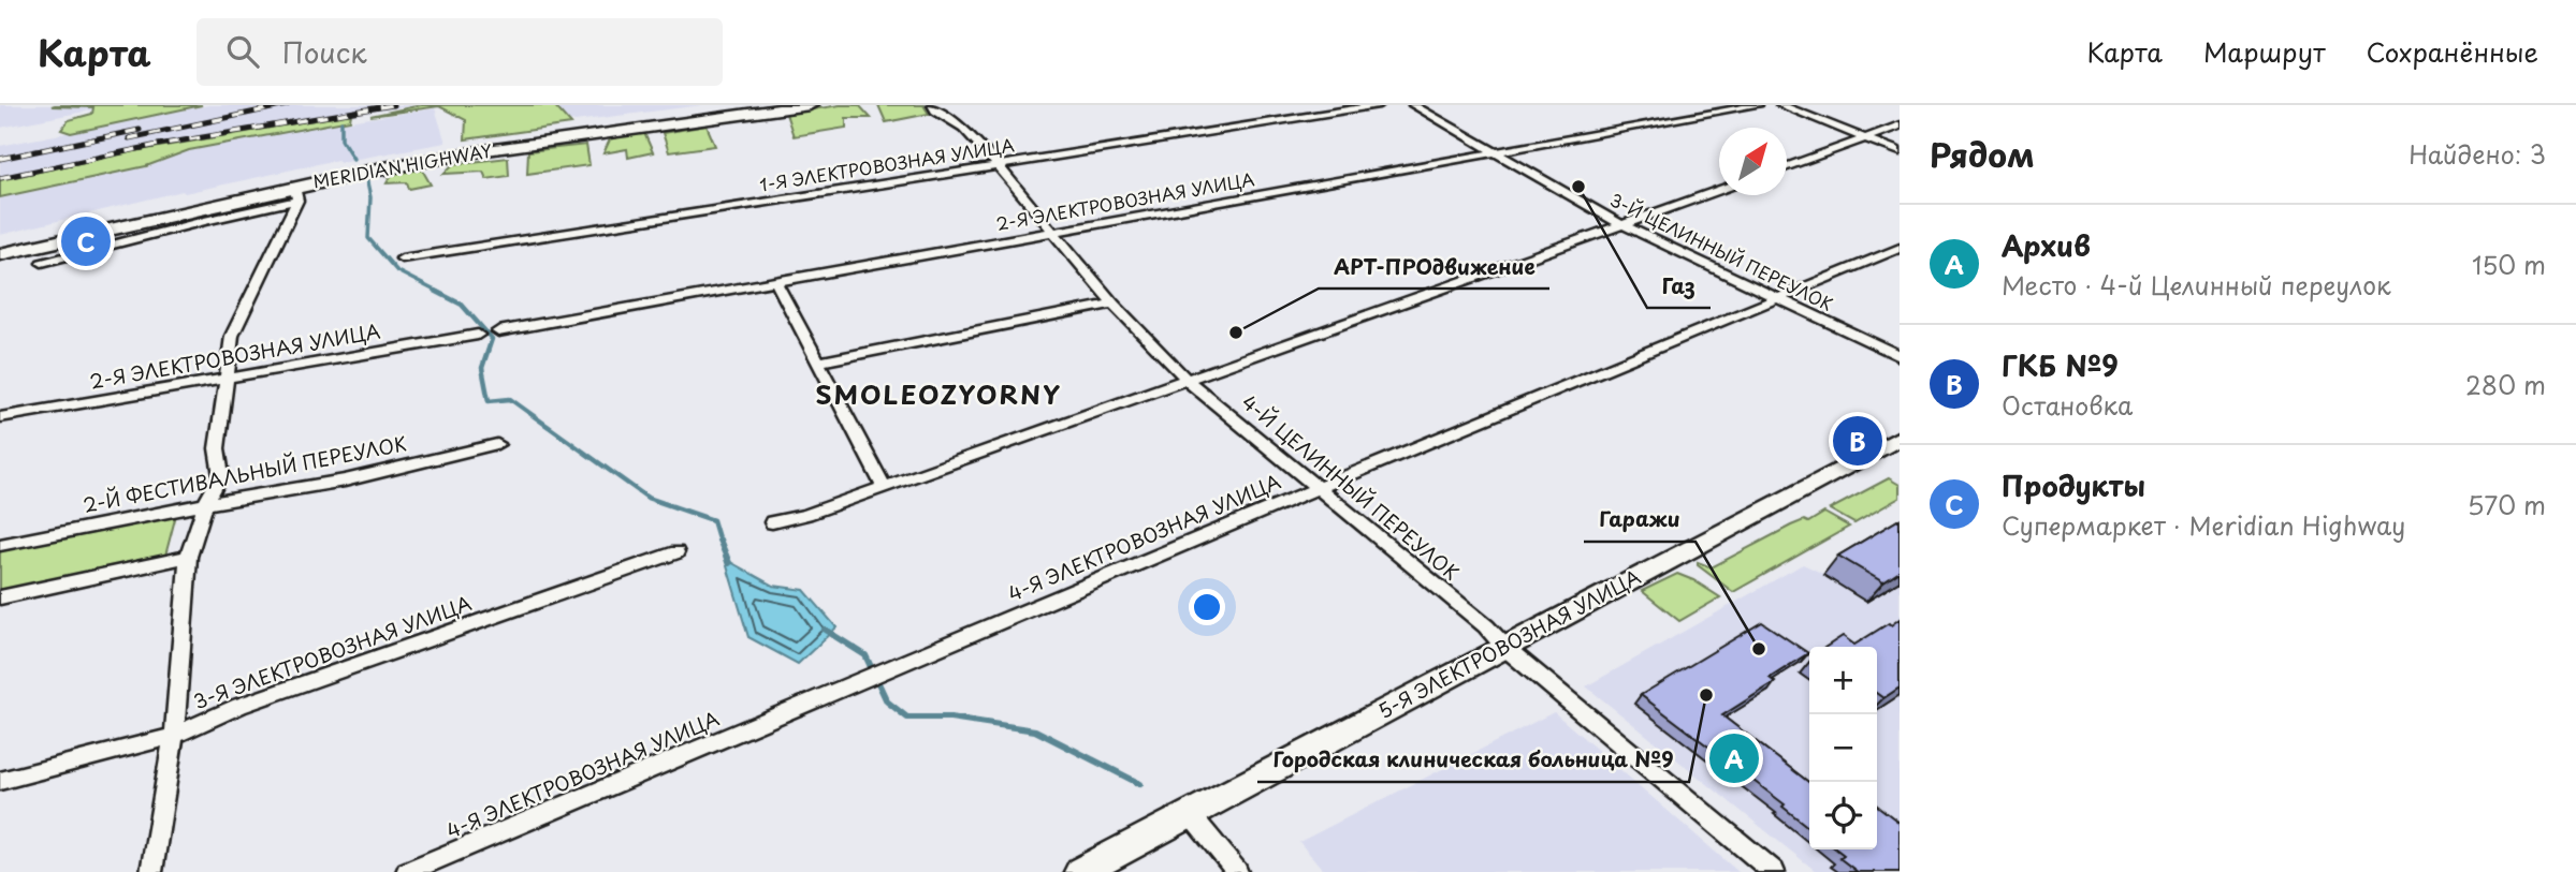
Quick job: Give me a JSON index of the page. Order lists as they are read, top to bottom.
{
  "streets": {
    "main road": ["MERIDIAN HIGHWAY"],
    "street": [
      "1-Я ЭЛЕКТРОВОЗНАЯ УЛИЦА",
      "2-Я ЭЛЕКТРОВОЗНАЯ УЛИЦА",
      "3-Й ЦЕЛИННЫЙ ПЕРЕУЛОК",
      "2-Й ФЕСТИВАЛЬНЫЙ ПЕРЕУЛОК",
      "4-Й ЦЕЛИННЫЙ ПЕРЕУЛОК",
      "4-Я ЭЛЕКТРОВОЗНАЯ УЛИЦА",
      "5-Я ЭЛЕКТРОВОЗНАЯ УЛИЦА",
      "3-Я ЭЛЕКТРОВОЗНАЯ УЛИЦА"
    ]
  },
  "crossings": [
    ["1-Я ЭЛЕКТРОВОЗНАЯ УЛИЦА", "4-Й ЦЕЛИННЫЙ ПЕРЕУЛОК"],
    ["2-Я ЭЛЕКТРОВОЗНАЯ УЛИЦА", "3-Й ЦЕЛИННЫЙ ПЕРЕУЛОК"],
    ["2-Я ЭЛЕКТРОВОЗНАЯ УЛИЦА", "4-Й ЦЕЛИННЫЙ ПЕРЕУЛОК"],
    ["3-Й ЦЕЛИННЫЙ ПЕРЕУЛОК", "4-Я ЭЛЕКТРОВОЗНАЯ УЛИЦА"],
    ["4-Й ЦЕЛИННЫЙ ПЕРЕУЛОК", "4-Я ЭЛЕКТРОВОЗНАЯ УЛИЦА"],
    ["4-Й ЦЕЛИННЫЙ ПЕРЕУЛОК", "5-Я ЭЛЕКТРОВОЗНАЯ УЛИЦА"]
  ],
  "districts": ["SMOLEOZYORNY"],
  "places": [
    "Газ",
    "АРТ-ПРОдвижение",
    "Гаражи",
    "Городская клиническая больница №9"
  ],
  "north": "top right",
  "page": {
    "header": "Карта",
    "search": "Поиск",
    "nav": ["Карта", "Маршрут", "Сохранённые"],
    "heading": ["Рядом", "Найдено: 3"],
    "list": [
      {
        "mark": "A",
        "name": "Архив",
        "note": "Место · 4-й Целинный переулок",
        "value": "150 m"
      },
      {
        "mark": "B",
        "name": "ГКБ №9",
        "note": "Остановка",
        "value": "280 m"
      },
      {
        "mark": "C",
        "name": "Продукты",
        "note": "Супермаркет · Meridian Highway",
        "value": "570 m"
      }
    ],
    "pins": ["C", "B", "A"],
    "map_buttons": ["+", "−"]
  }
}
